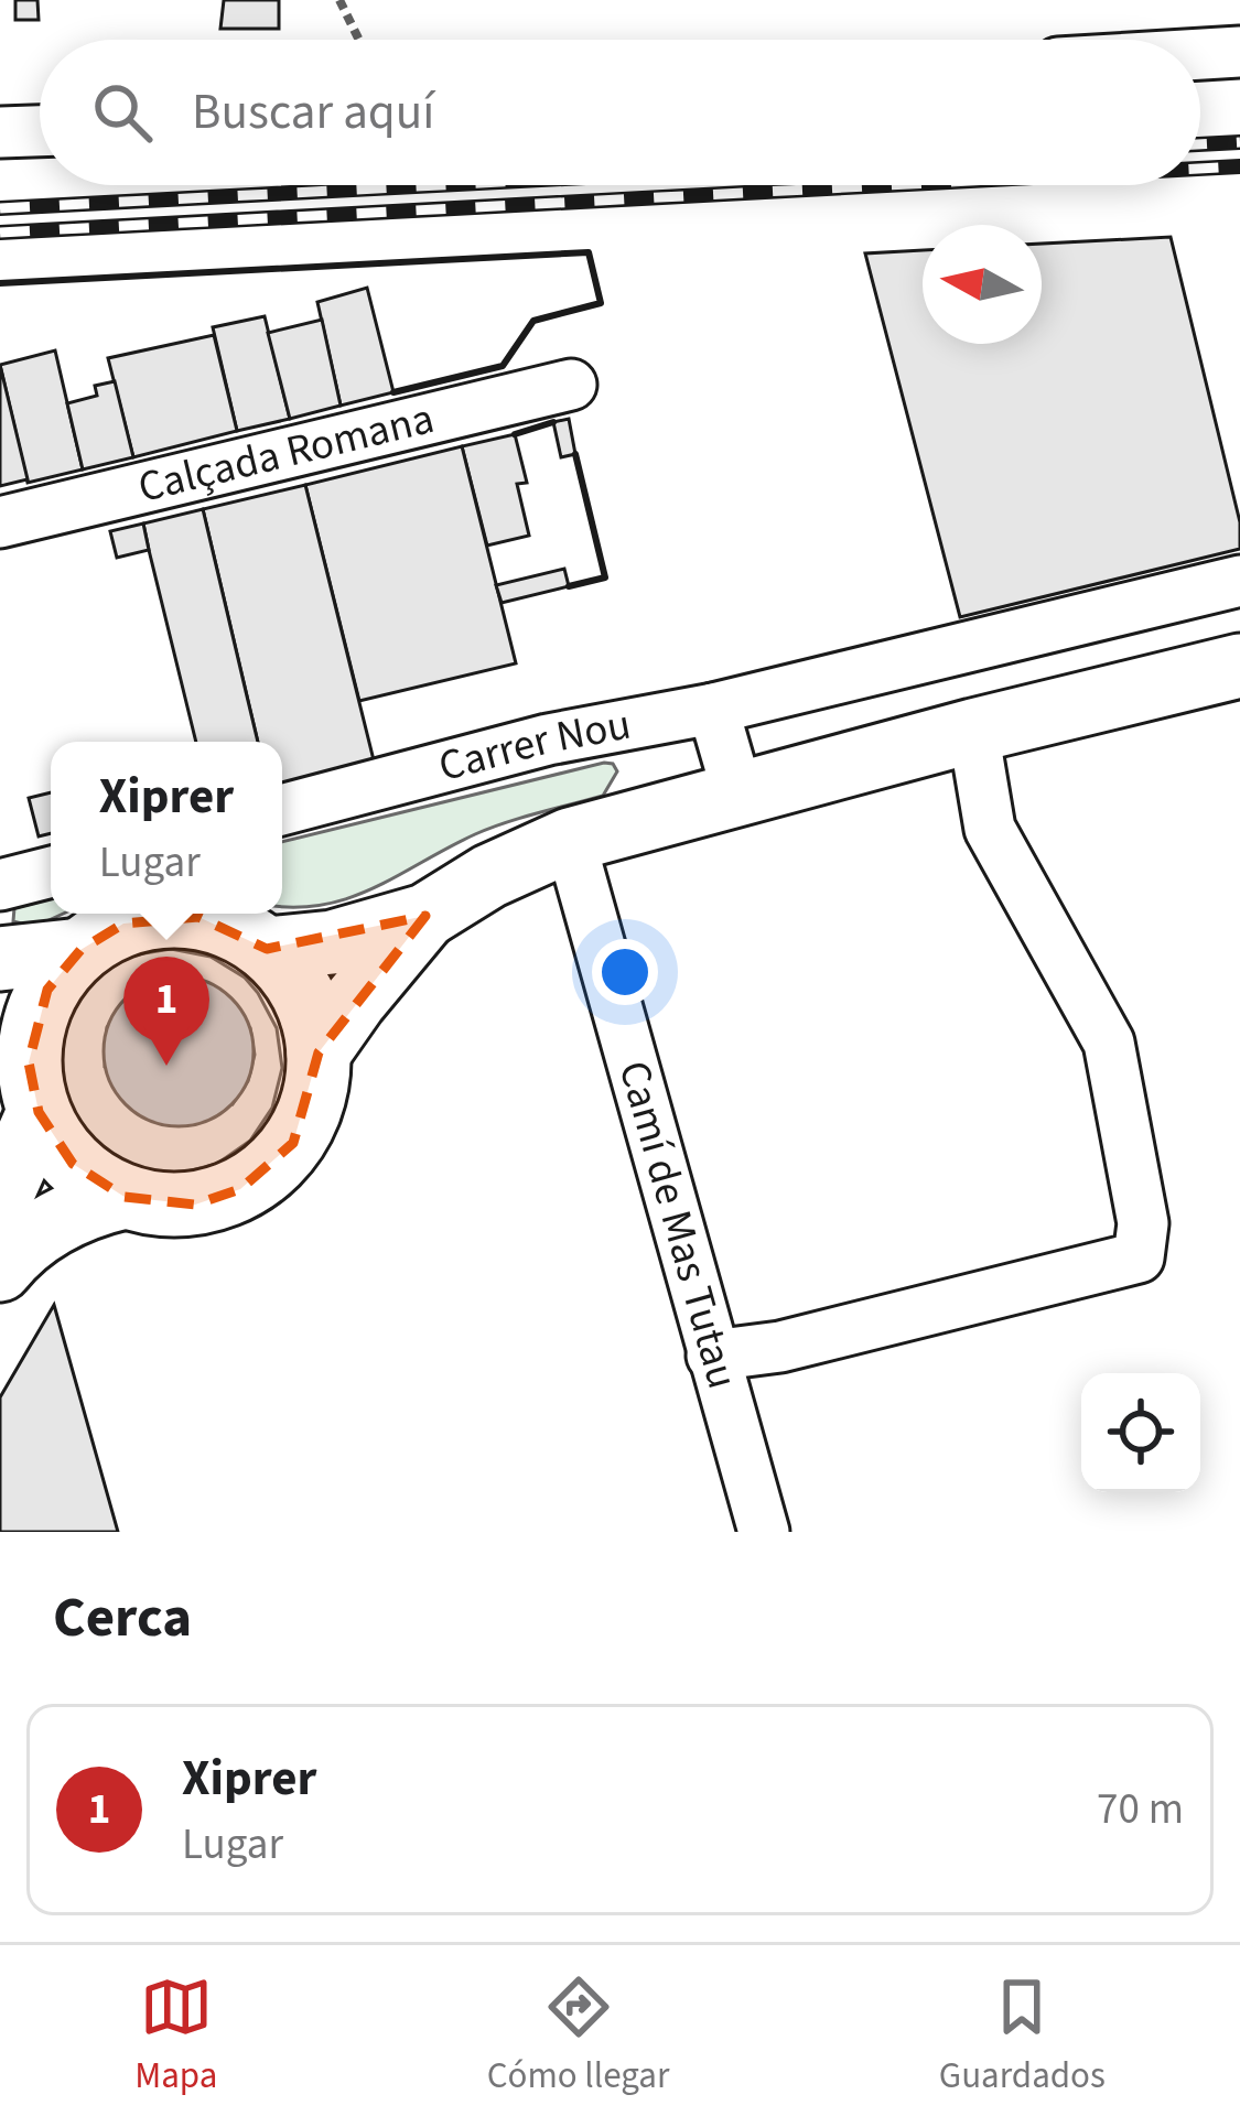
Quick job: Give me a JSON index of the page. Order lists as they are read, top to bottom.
{
  "streets": {
    "street": ["Calçada Romana", "Carrer Nou", "Camí de Mas Tutau"]
  },
  "north": "left",
  "page": {
    "search": "Buscar aquí",
    "popup": ["Xiprer", "Lugar"],
    "pins": "1",
    "heading": "Cerca",
    "list": [
      {
        "mark": "1",
        "name": "Xiprer",
        "note": "Lugar",
        "value": "70 m"
      }
    ],
    "nav": ["Mapa", "Cómo llegar", "Guardados"]
  }
}
